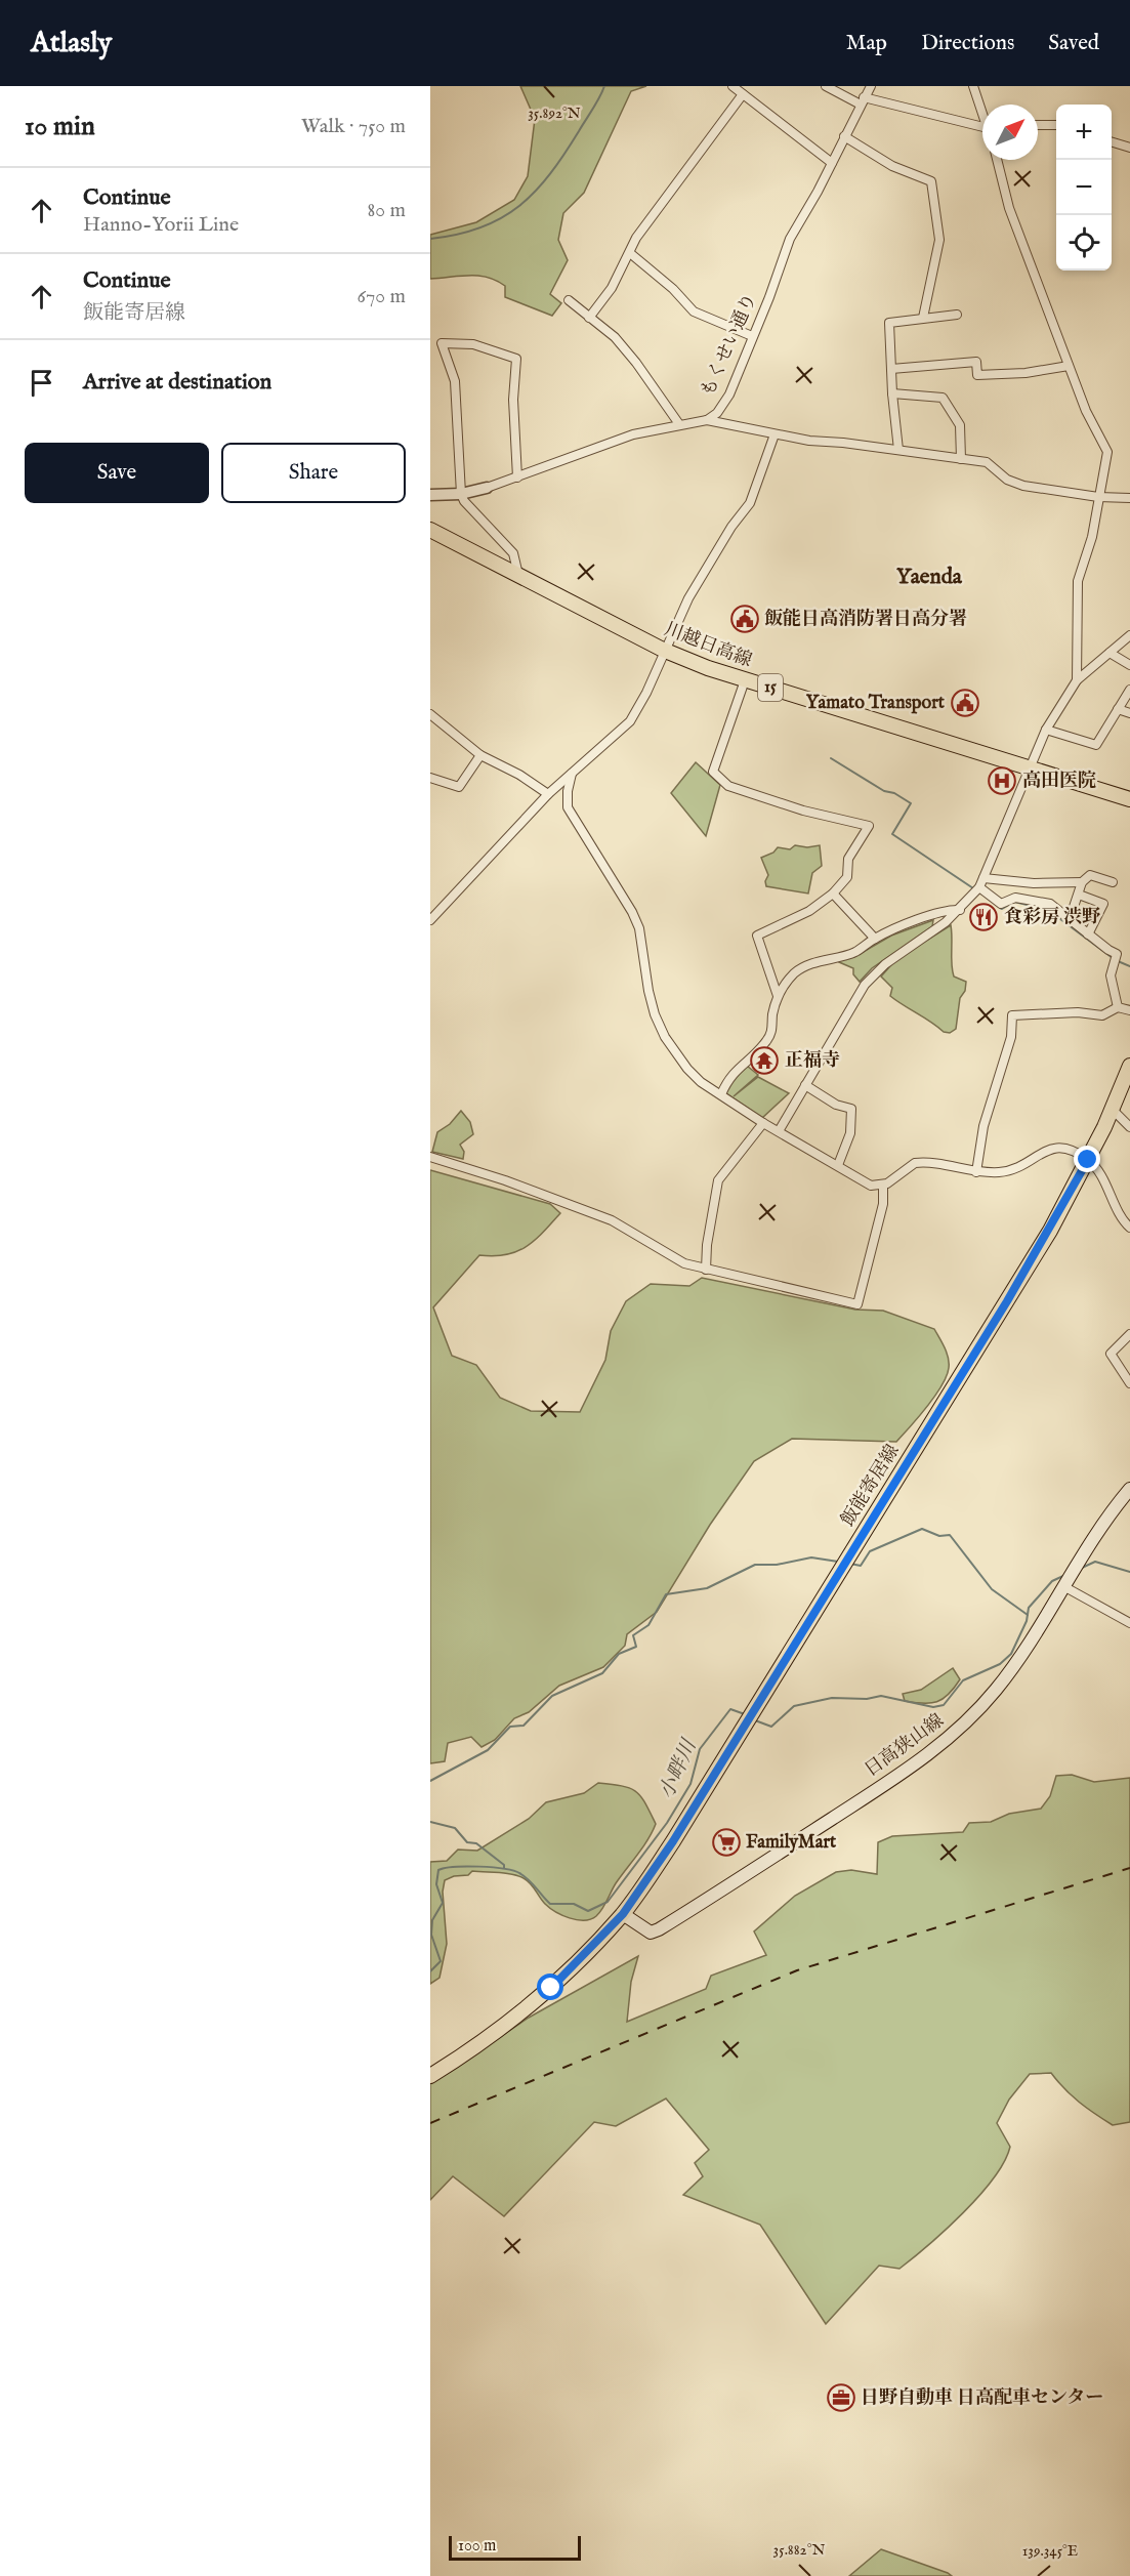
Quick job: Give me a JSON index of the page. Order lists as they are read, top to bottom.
{
  "streets": {
    "main road": [
      "川越日高線",
      "15",
      "飯能寄居線",
      "日高狭山線"
    ],
    "street": ["もくせい通り"]
  },
  "crossings": [
    ["飯能寄居線", "日高狭山線"]
  ],
  "districts": ["Yaenda"],
  "water": ["小畔川"],
  "places": {
    "public building": ["飯能日高消防署日高分署", "Yamato Transport"],
    "hospital": ["高田医院"],
    "restaurant": ["食彩房 渋野"],
    "temple": ["正福寺"],
    "supermarket": ["FamilyMart"],
    "office": ["日野自動車 日高配車センター"]
  },
  "scale_bar": "100 m",
  "north": "top right",
  "page": {
    "header": "Atlasly",
    "nav": ["Map", "Directions", "Saved"],
    "heading": ["10 min", "Walk · 750 m"],
    "map_buttons": ["+", "−"],
    "list": [
      ["Continue", "Hanno-Yorii Line", "80 m"],
      ["Continue", "飯能寄居線", "670 m"],
      "Arrive at destination"
    ],
    "buttons": ["Save", "Share"],
    "scale": "100 m"
  },
  "coordinates": ["35.892°N", "35.882°N", "139.345°E"]
}
